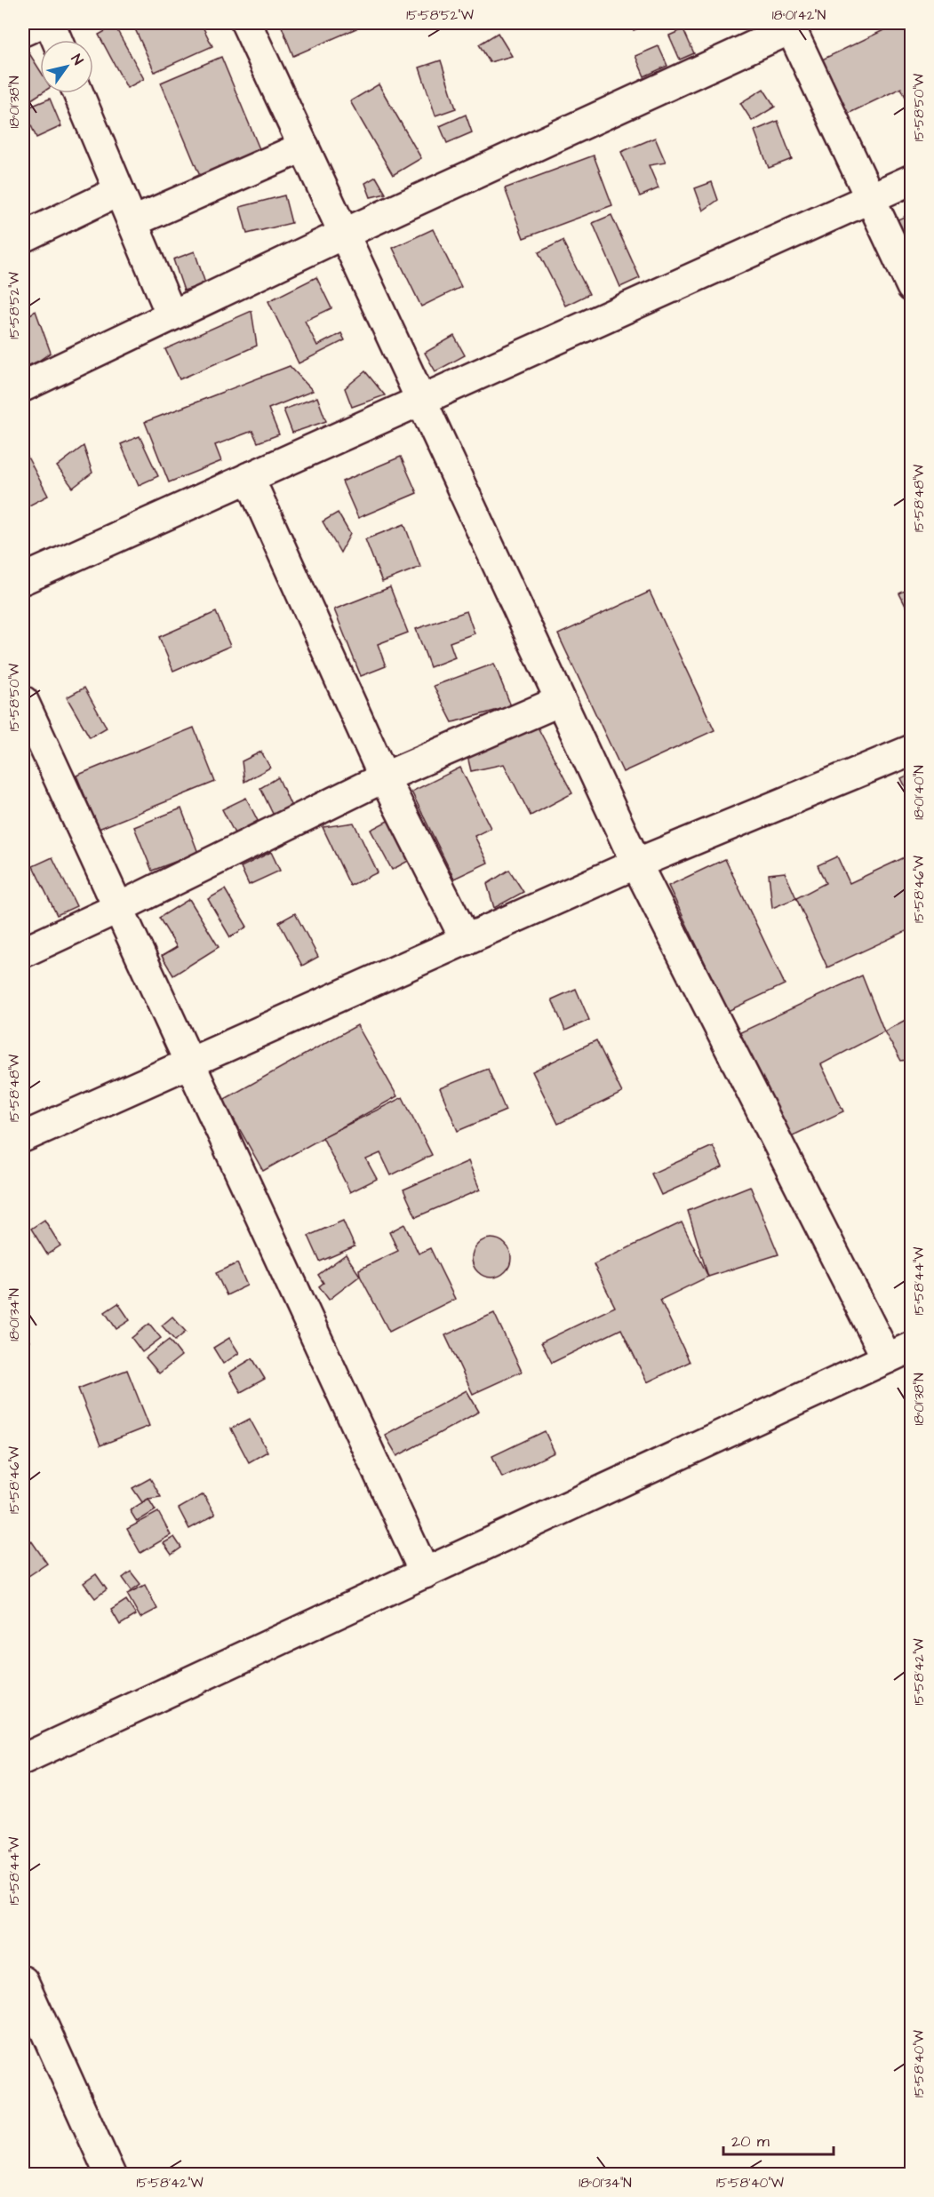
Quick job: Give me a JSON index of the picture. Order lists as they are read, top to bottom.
{
  "scale_bar": "20 m",
  "north": "top right",
  "coordinates": [
    "15°58'52\"W",
    "18°01'42\"N",
    "18°01'38\"N",
    "15°58'50\"W",
    "15°58'48\"W",
    "18°01'40\"N",
    "15°58'46\"W",
    "15°58'44\"W",
    "18°01'34\"N",
    "15°58'42\"W",
    "15°58'40\"W"
  ]
}
